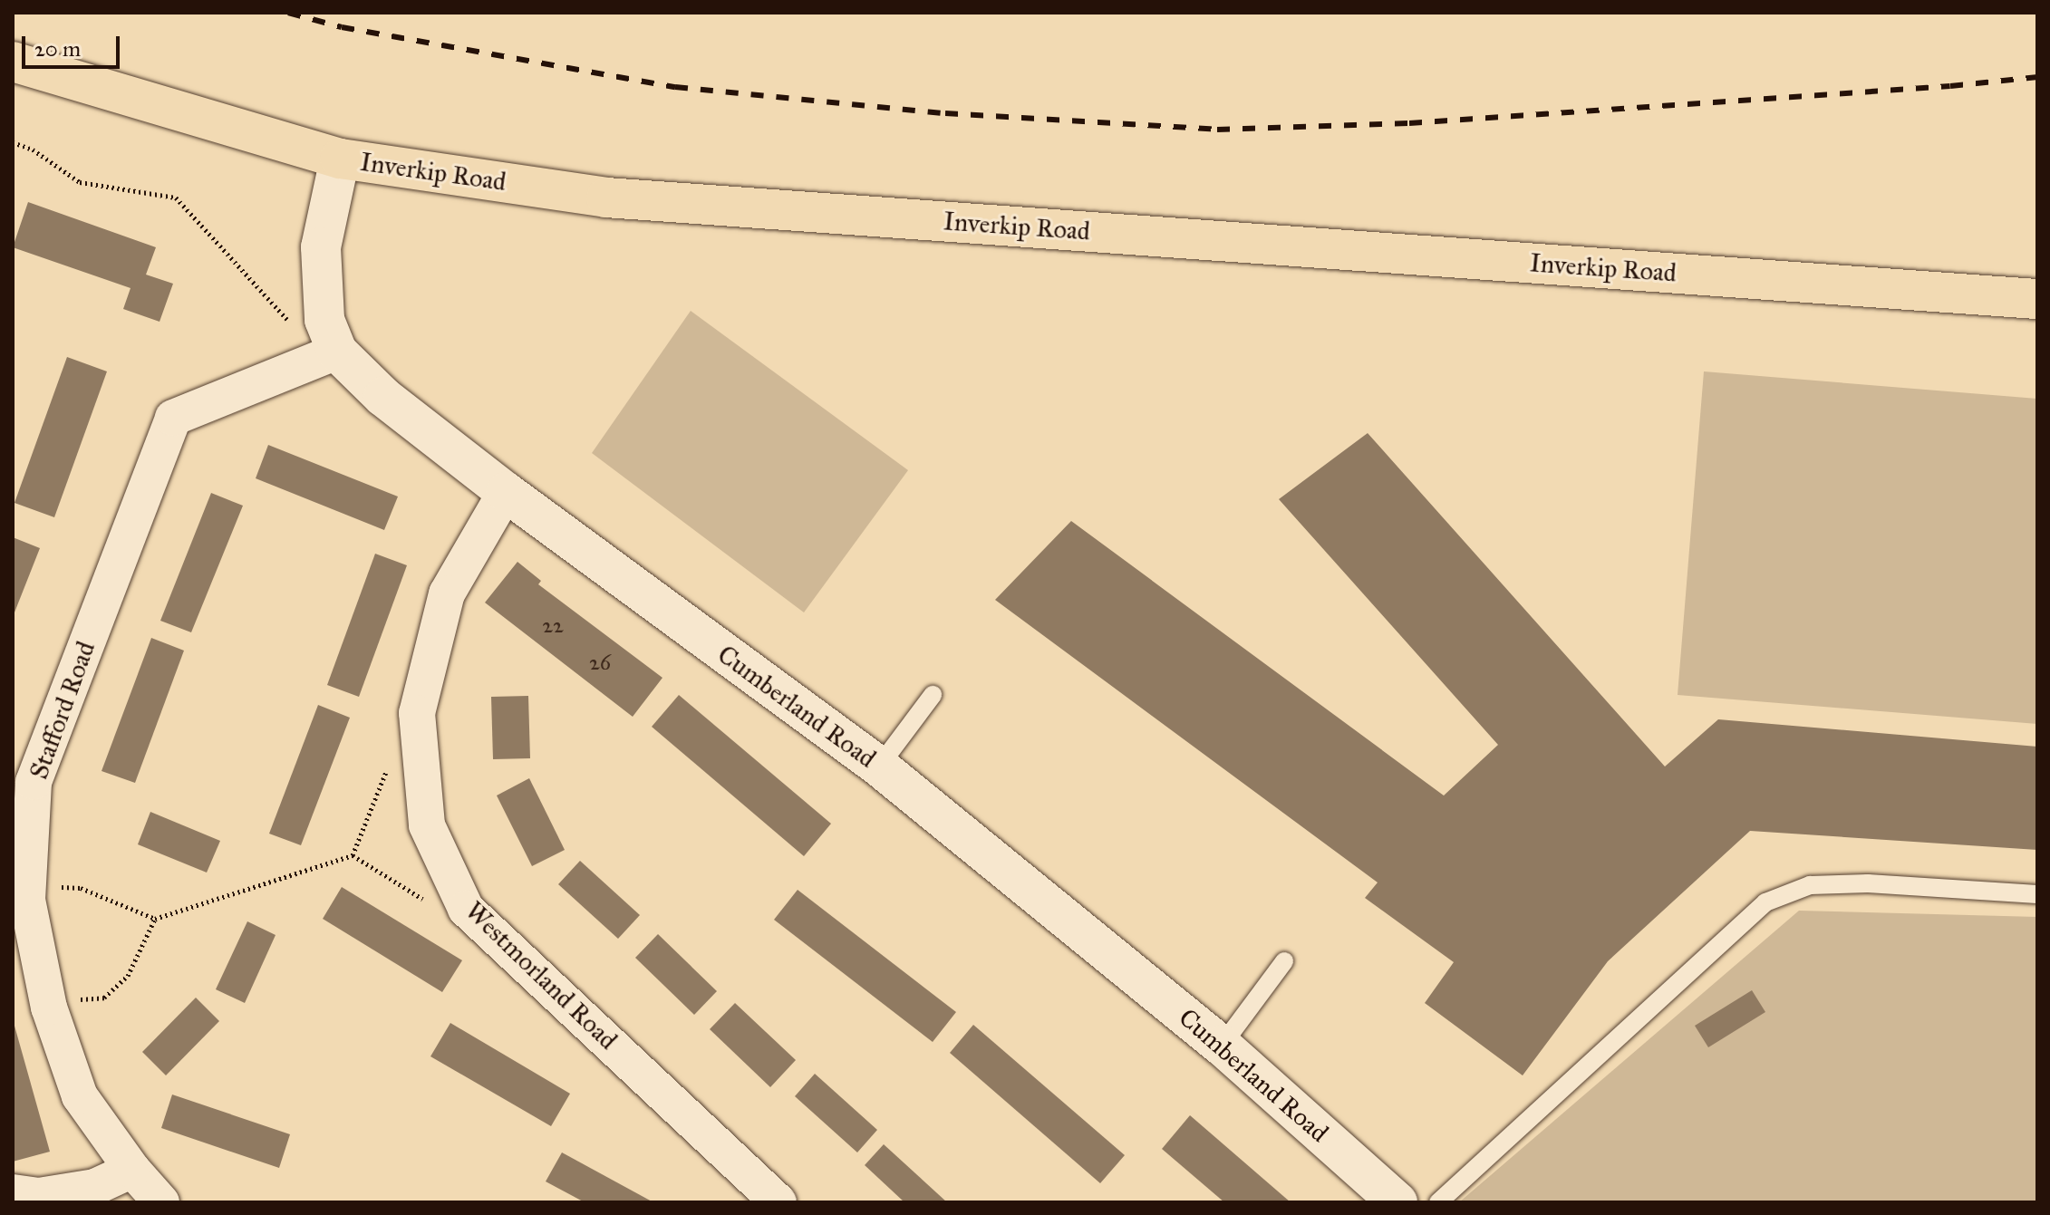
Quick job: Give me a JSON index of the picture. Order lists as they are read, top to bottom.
{
  "streets": {
    "highway": ["Inverkip Road"],
    "street": ["Cumberland Road", "Stafford Road", "Westmorland Road"]
  },
  "crossings": [
    ["Cumberland Road", "Stafford Road"],
    ["Cumberland Road", "Westmorland Road"]
  ],
  "house_numbers": ["22", "26"],
  "scale_bar": "20 m"
}
